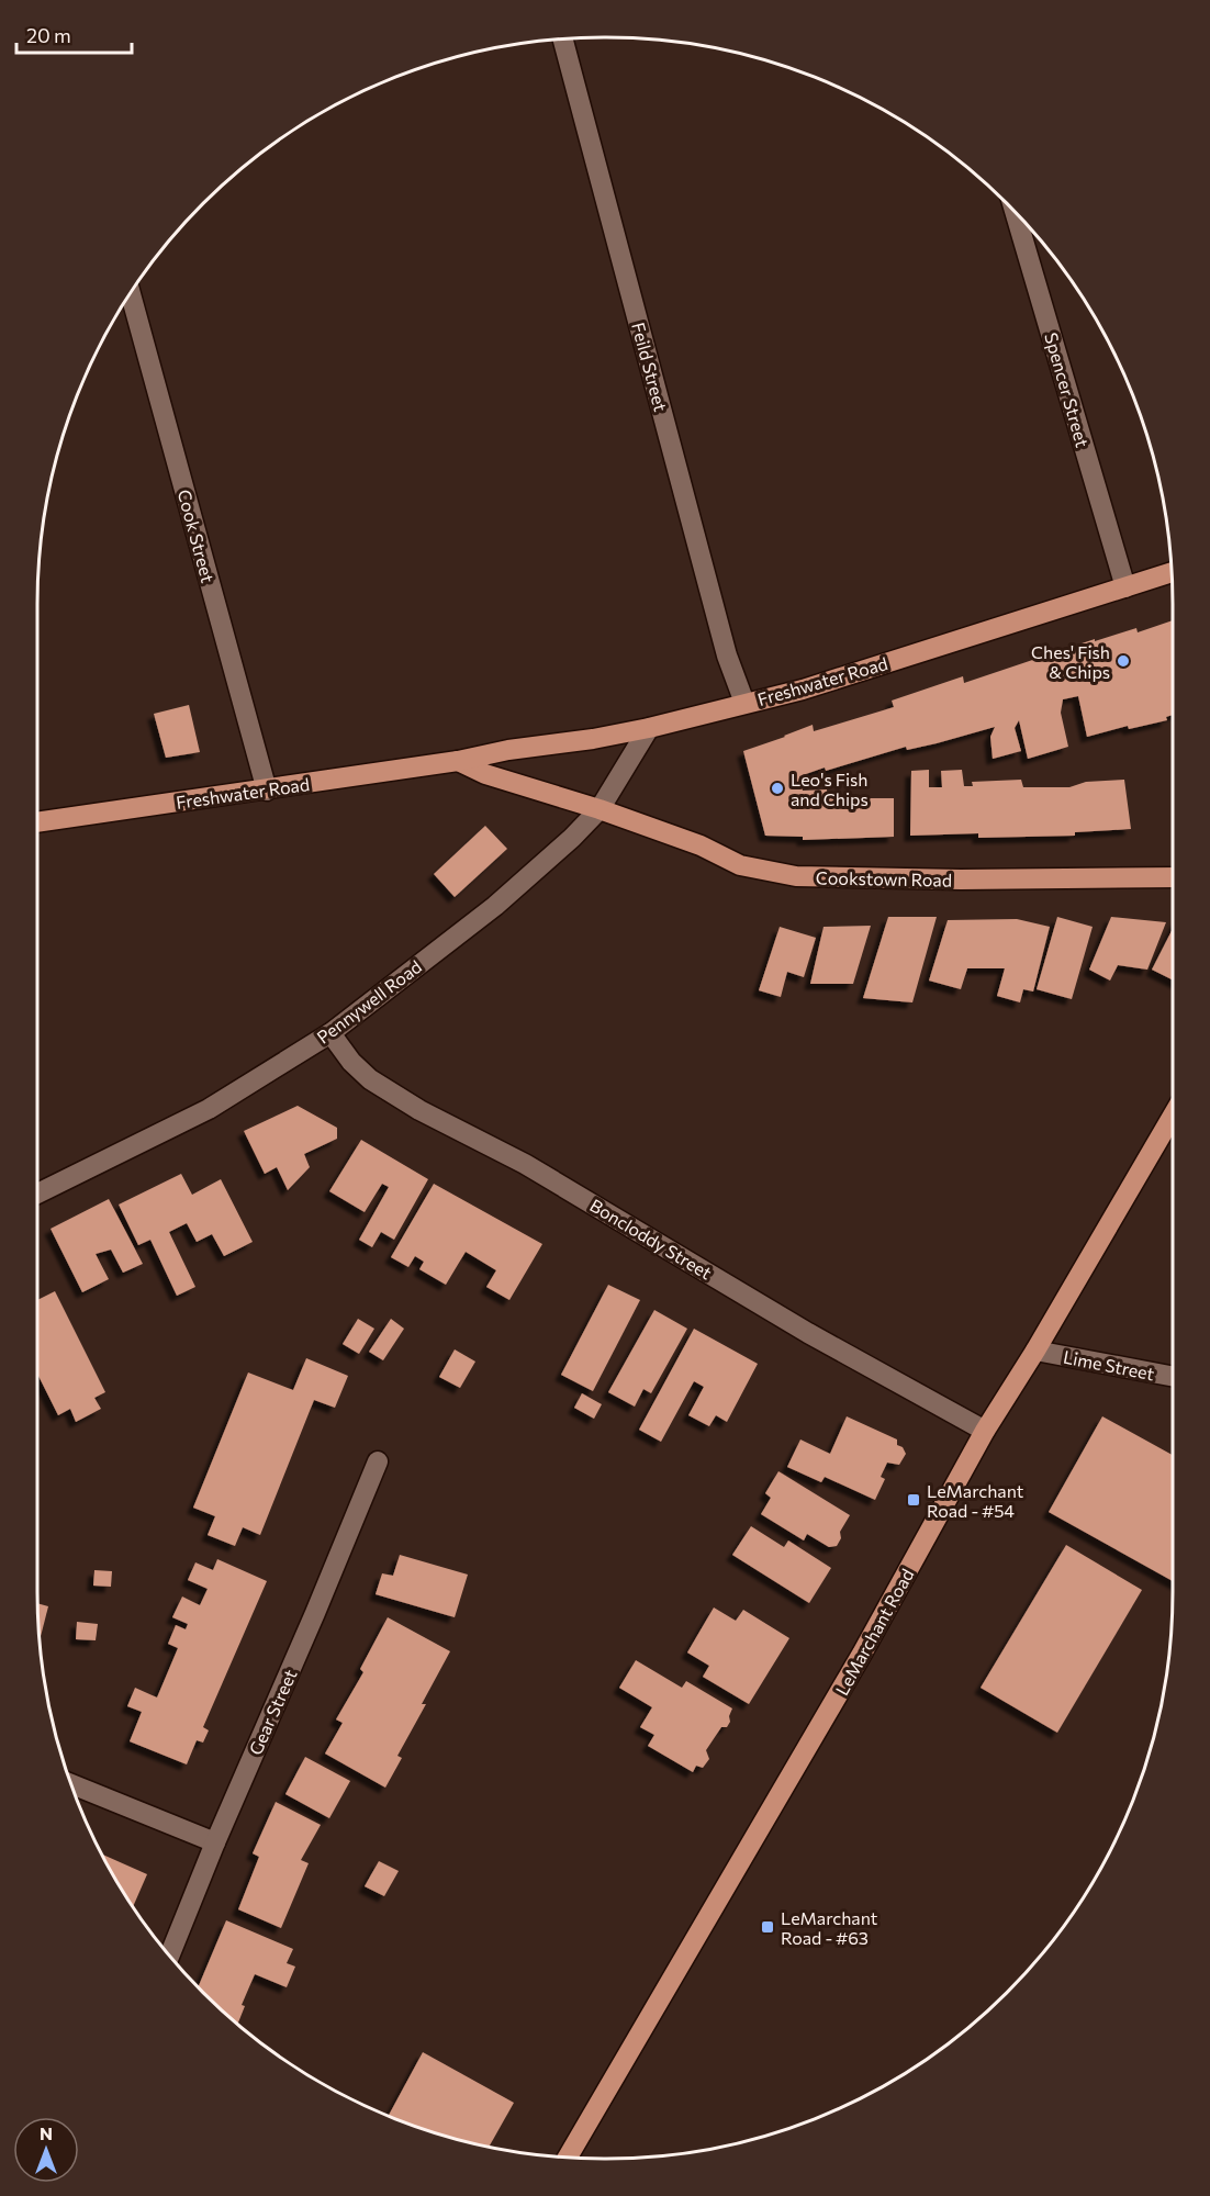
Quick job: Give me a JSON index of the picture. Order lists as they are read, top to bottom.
{
  "streets": {
    "main road": ["Freshwater Road", "Cookstown Road", "LeMarchant Road"],
    "street": [
      "Feild Street",
      "Spencer Street",
      "Cook Street",
      "Pennywell Road",
      "Boncloddy Street",
      "Lime Street",
      "Gear Street"
    ]
  },
  "crossings": [
    ["Feild Street", "Freshwater Road"],
    ["Spencer Street", "Freshwater Road"],
    ["Cook Street", "Freshwater Road"],
    ["Freshwater Road", "Pennywell Road"],
    ["Cookstown Road", "Pennywell Road"],
    ["Pennywell Road", "Boncloddy Street"],
    ["Boncloddy Street", "LeMarchant Road"],
    ["Lime Street", "LeMarchant Road"]
  ],
  "places": {
    "other": ["Ches' Fish & Chips", "Leo's Fish and Chips"],
    "transit": ["LeMarchant Road - #54", "LeMarchant Road - #63"]
  },
  "scale_bar": "20 m",
  "north": "top"
}
